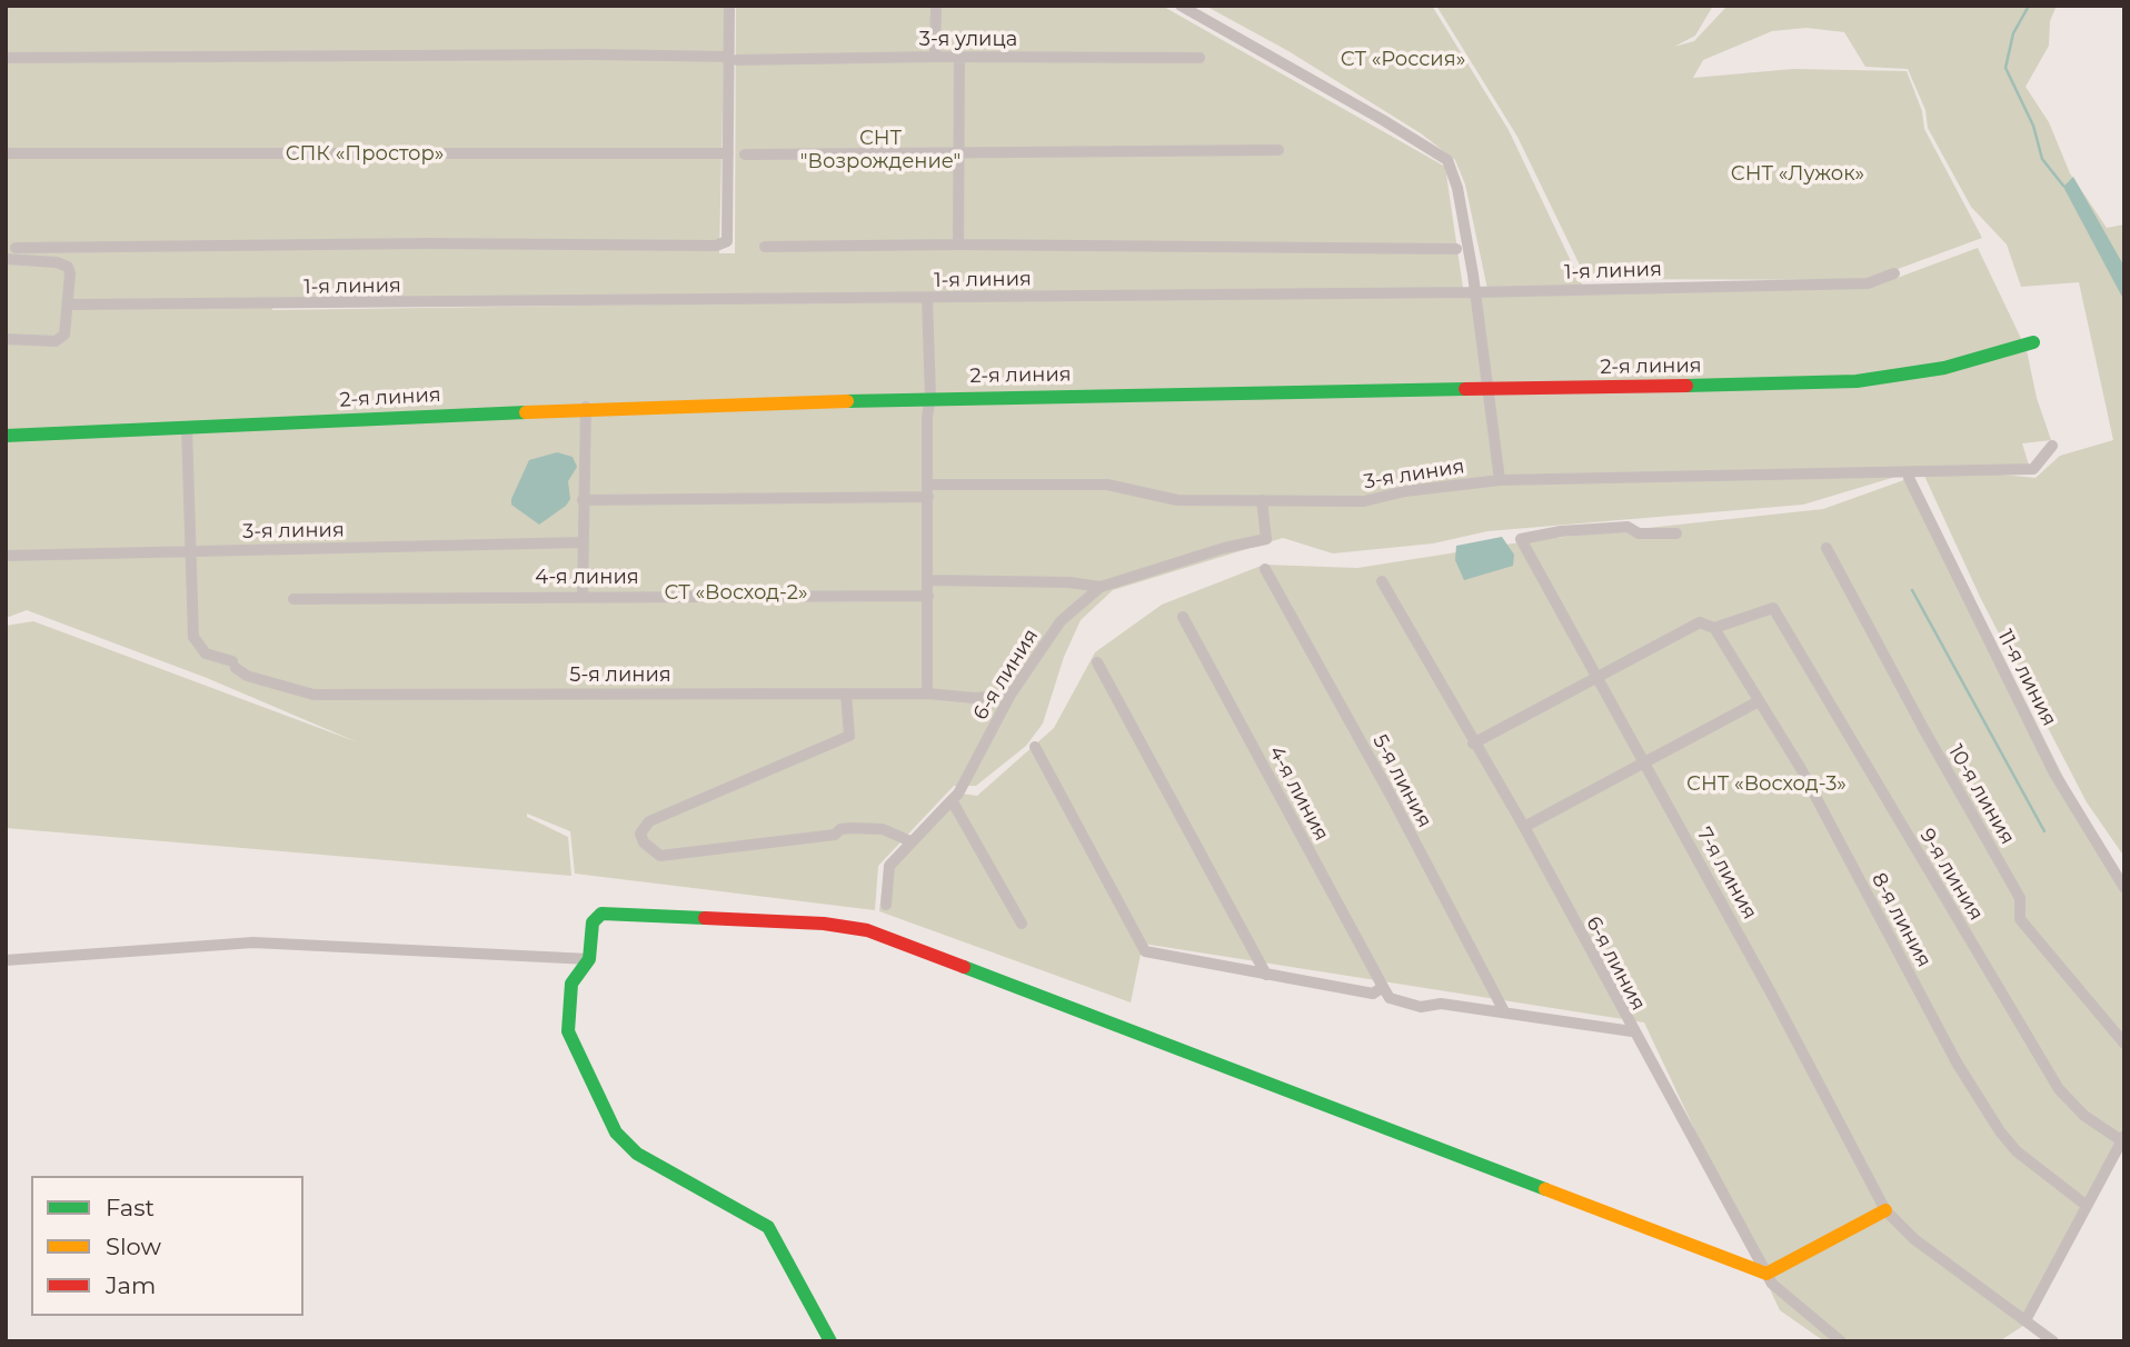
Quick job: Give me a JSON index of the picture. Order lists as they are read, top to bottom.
{
  "streets": {
    "street": [
      "3-я улица",
      "1-я линия",
      "2-я линия",
      "3-я линия",
      "4-я линия",
      "6-я линия",
      "5-я линия",
      "11-я линия",
      "10-я линия",
      "7-я линия",
      "9-я линия",
      "8-я линия"
    ]
  },
  "crossings": [
    ["2-я линия", "5-я линия"],
    ["3-я линия", "5-я линия"],
    ["3-я линия", "11-я линия"],
    ["6-я линия", "5-я линия"],
    ["9-я линия", "8-я линия"]
  ],
  "parks": [
    "СТ «Россия»",
    "СНТ \"Возрождение\"",
    "СПК «Простор»",
    "СНТ «Лужок»",
    "СТ «Восход-2»",
    "СНТ «Восход-3»"
  ],
  "legend": ["Fast", "Slow", "Jam"]
}
